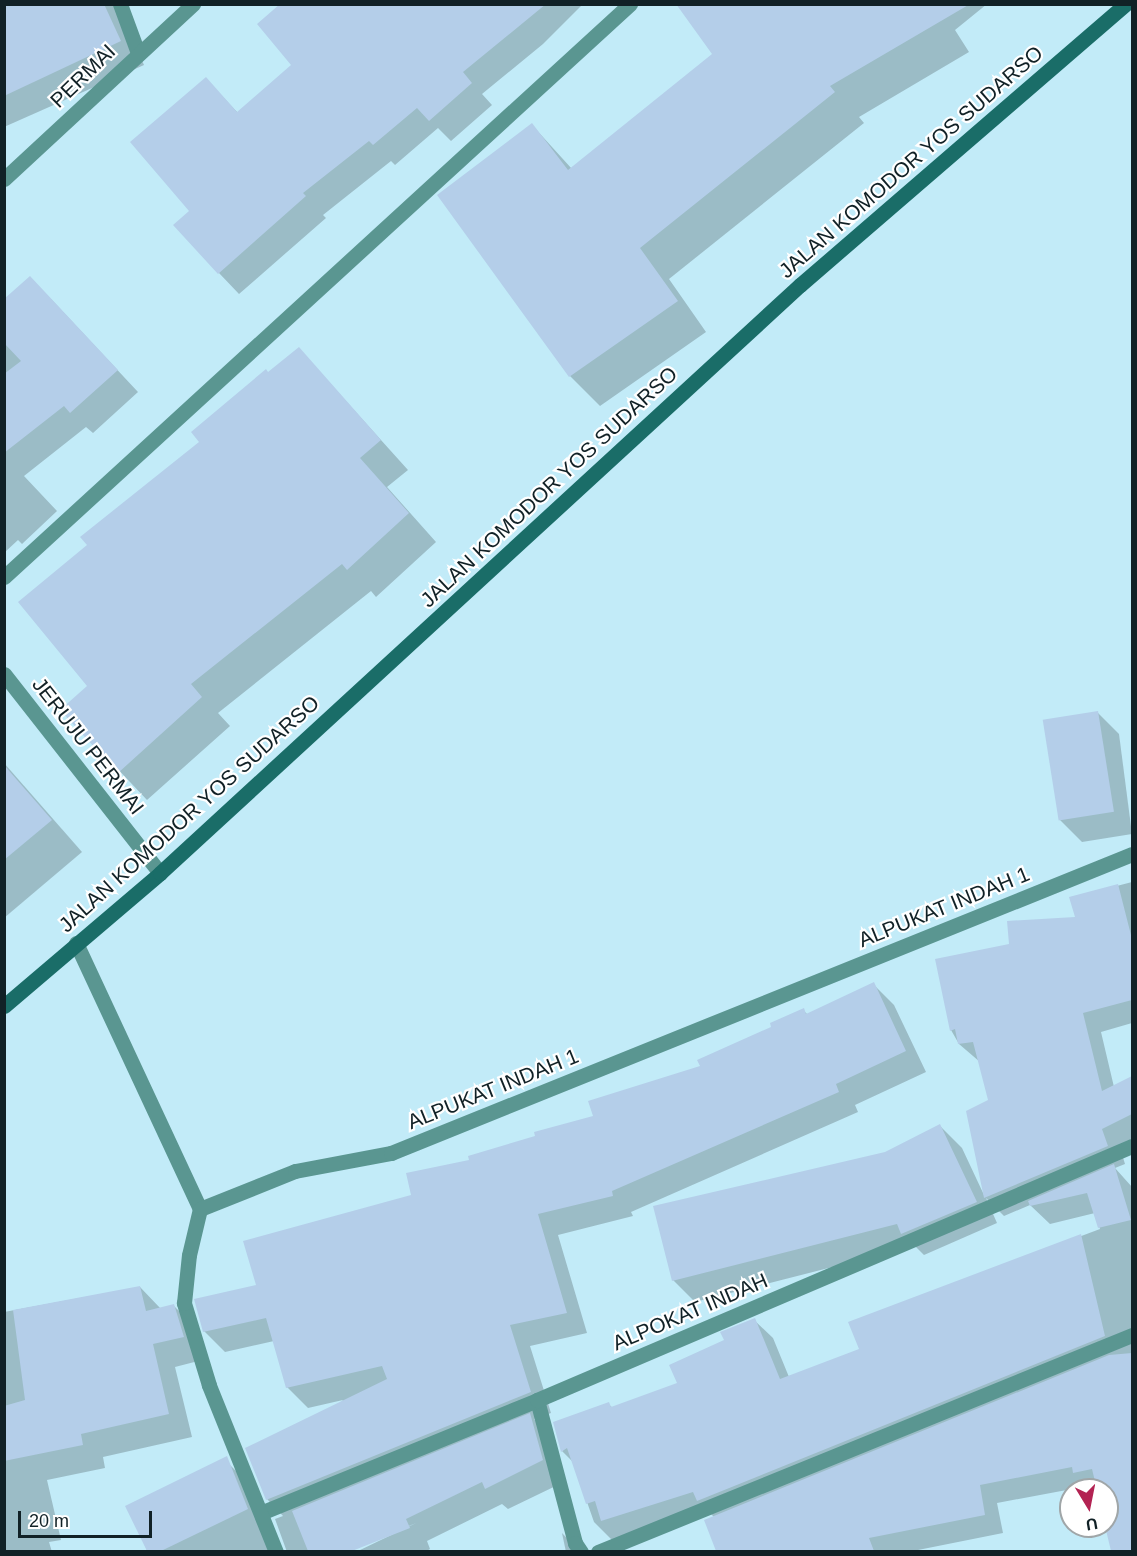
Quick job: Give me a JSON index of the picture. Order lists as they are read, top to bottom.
{
  "streets": {
    "street": [
      "PERMAI",
      "JALAN KOMODOR YOS SUDARSO",
      "JERUJU PERMAI",
      "ALPUKAT INDAH 1",
      "ALPOKAT INDAH"
    ]
  },
  "crossings": [
    ["JALAN KOMODOR YOS SUDARSO", "JERUJU PERMAI"]
  ],
  "scale_bar": "20 m",
  "north": "bottom"
}
